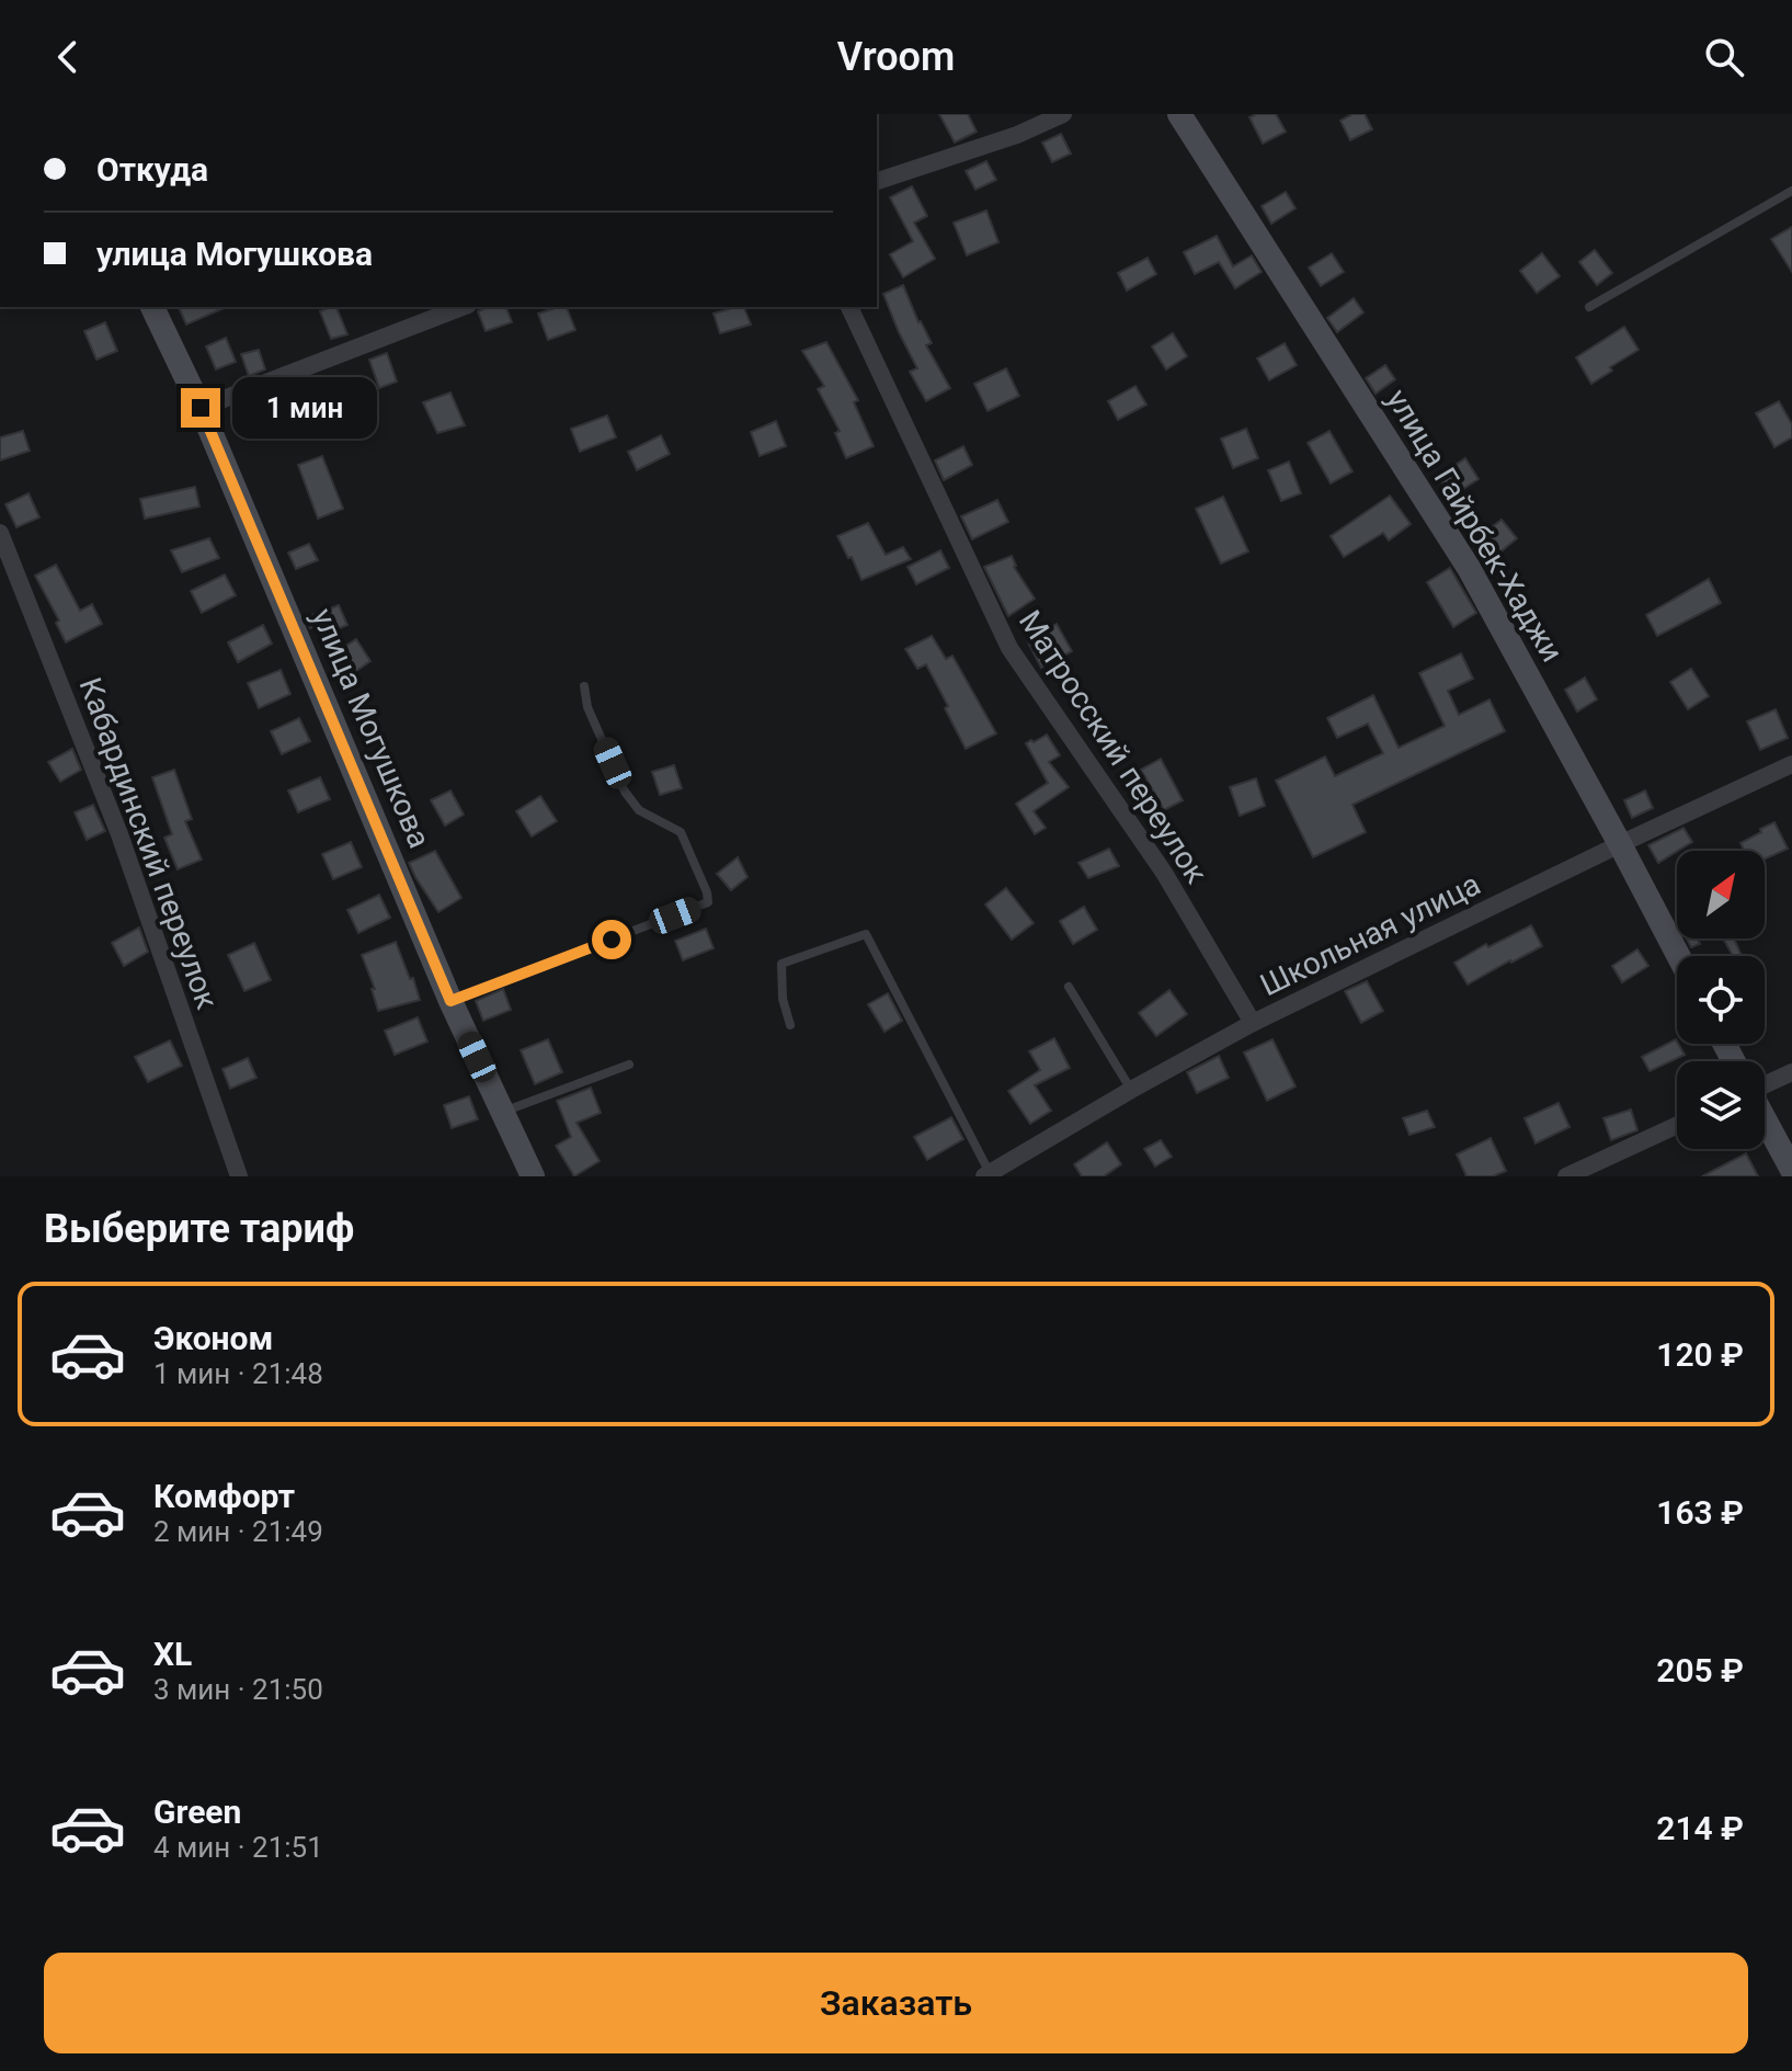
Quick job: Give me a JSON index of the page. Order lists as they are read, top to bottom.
{
  "streets": {
    "street": [
      "улица Гайрбек-Хаджи",
      "улица Могушкова",
      "Матросский переулок",
      "Кабардинский переулок",
      "Школьная улица"
    ]
  },
  "crossings": [
    ["улица Гайрбек-Хаджи", "Школьная улица"],
    ["Матросский переулок", "Школьная улица"]
  ],
  "north": "top right",
  "page": {
    "header": "Vroom",
    "banner": ["Откуда", "улица Могушкова"],
    "bubble": "1 мин",
    "heading": "Выберите тариф",
    "list": [
      {
        "name": "Эконом",
        "note": "1 мин · 21:48",
        "value": "120 ₽"
      },
      {
        "name": "Комфорт",
        "note": "2 мин · 21:49",
        "value": "163 ₽"
      },
      {
        "name": "XL",
        "note": "3 мин · 21:50",
        "value": "205 ₽"
      },
      {
        "name": "Green",
        "note": "4 мин · 21:51",
        "value": "214 ₽"
      }
    ],
    "buttons": "Заказать"
  }
}
